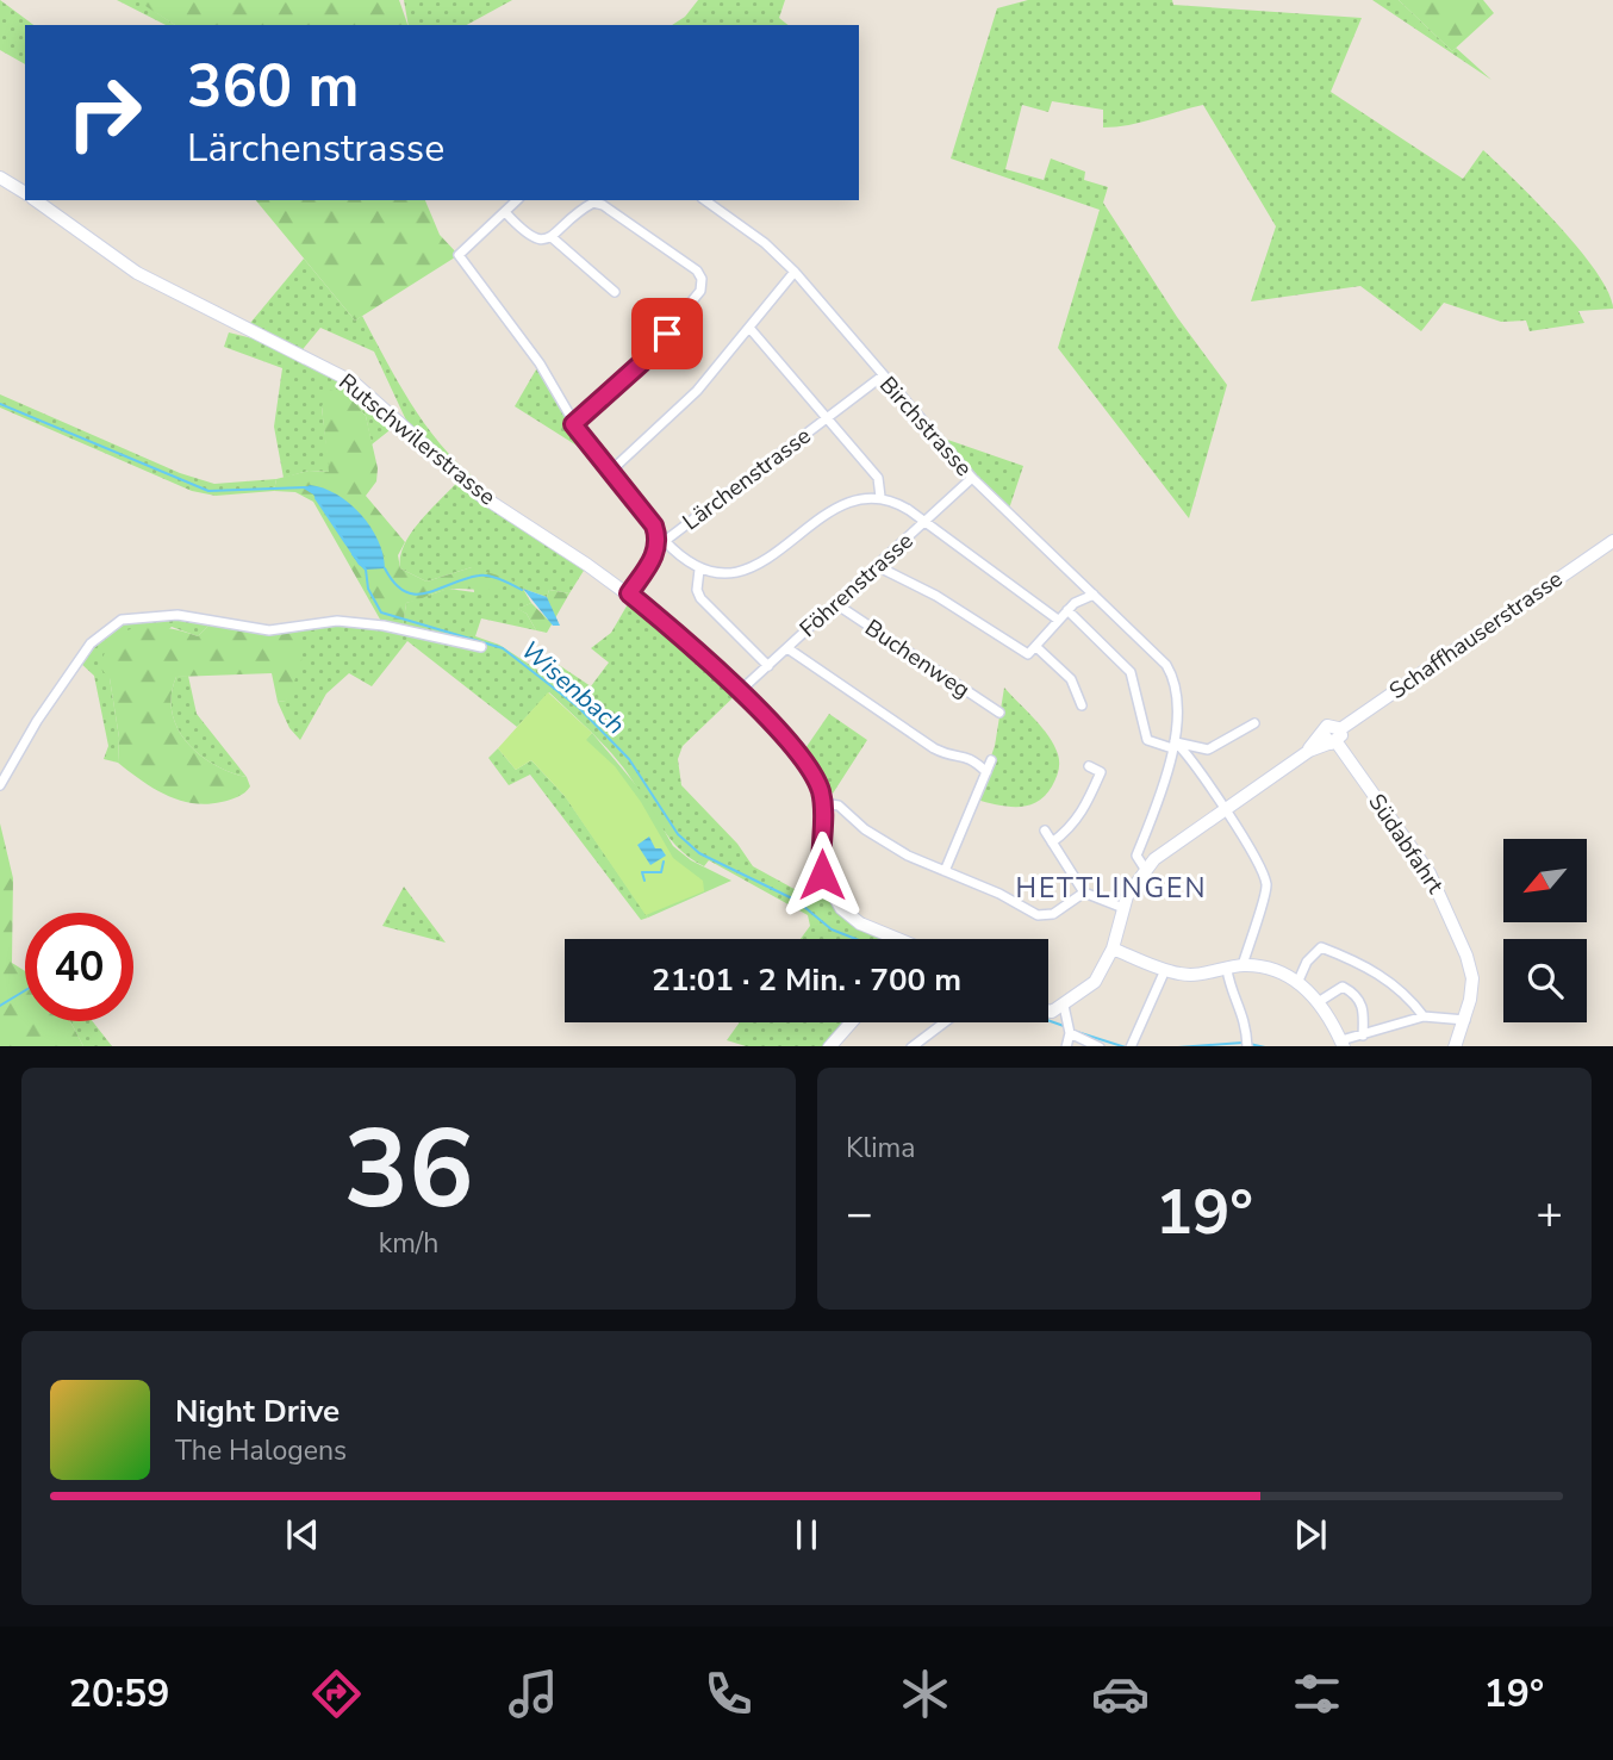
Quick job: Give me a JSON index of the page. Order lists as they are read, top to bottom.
{
  "streets": {
    "street": [
      "Birchstrasse",
      "Rutschwilerstrasse",
      "Lärchenstrasse",
      "Föhrenstrasse",
      "Schaffhauserstrasse",
      "Buchenweg",
      "Südabfahrt"
    ]
  },
  "crossings": [
    ["Birchstrasse", "Lärchenstrasse"],
    ["Birchstrasse", "Föhrenstrasse"],
    ["Birchstrasse", "Schaffhauserstrasse"],
    ["Rutschwilerstrasse", "Lärchenstrasse"],
    ["Rutschwilerstrasse", "Föhrenstrasse"],
    ["Föhrenstrasse", "Buchenweg"],
    ["Schaffhauserstrasse", "Südabfahrt"]
  ],
  "districts": ["HETTLINGEN"],
  "water": ["Wisenbach"],
  "north": "bottom left",
  "page": {
    "turn": ["360 m", "Lärchenstrasse"],
    "limit": "40",
    "trip": "21:01 · 2 Min. · 700 m",
    "tile": [
      ["36", "km/h"],
      "Klima"
    ],
    "heat": ["−", "19°", "+"],
    "song": ["Night Drive", "The Halogens"],
    "tabs": ["20:59", "19°"]
  }
}
